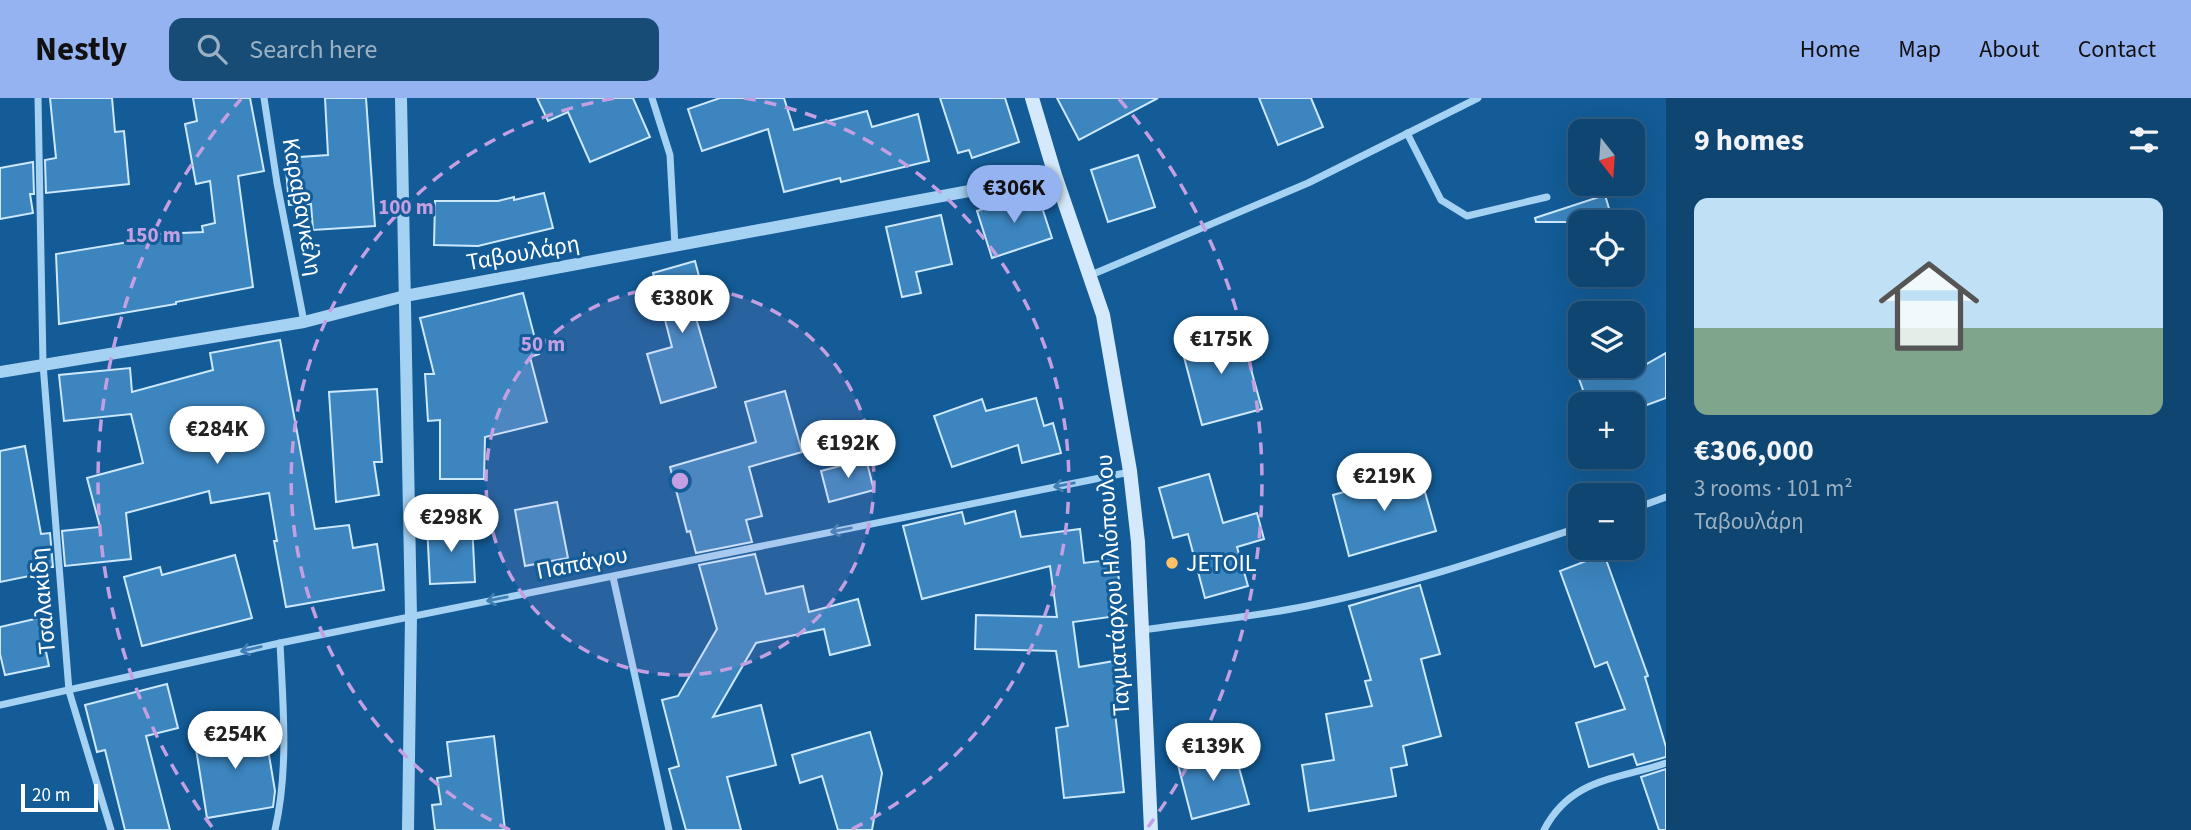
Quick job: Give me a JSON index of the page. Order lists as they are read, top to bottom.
{
  "streets": {
    "main road": ["Ταγματάρχου Ηλιόπουλου"],
    "street": [
      "Καραβαγκέλη",
      "Ταβουλάρη",
      "Παπάγου",
      "Τσαλακίδη"
    ]
  },
  "crossings": [
    ["Καραβαγκέλη", "Ταβουλάρη"],
    ["Ταβουλάρη", "Ταγματάρχου Ηλιόπουλου"],
    ["Ταβουλάρη", "Τσαλακίδη"],
    ["Παπάγου", "Ταγματάρχου Ηλιόπουλου"],
    ["Παπάγου", "Τσαλακίδη"]
  ],
  "one_way": ["Παπάγου"],
  "places": ["JETOIL"],
  "scale_bar": "20 m",
  "north": "bottom",
  "page": {
    "header": "Nestly",
    "search": "Search here",
    "nav": [
      "Home",
      "Map",
      "About",
      "Contact"
    ],
    "heading": "9 homes",
    "map_buttons": ["+", "−"],
    "price": [
      "€306K",
      "€380K",
      "€175K",
      "€284K",
      "€192K",
      "€219K",
      "€298K",
      "€254K",
      "€139K"
    ],
    "list": [
      {
        "name": "€306,000",
        "note": "3 rooms · 101 m² · Ταβουλάρη"
      }
    ],
    "scale": "20 m"
  },
  "rings": ["100 m", "150 m", "50 m"]
}
